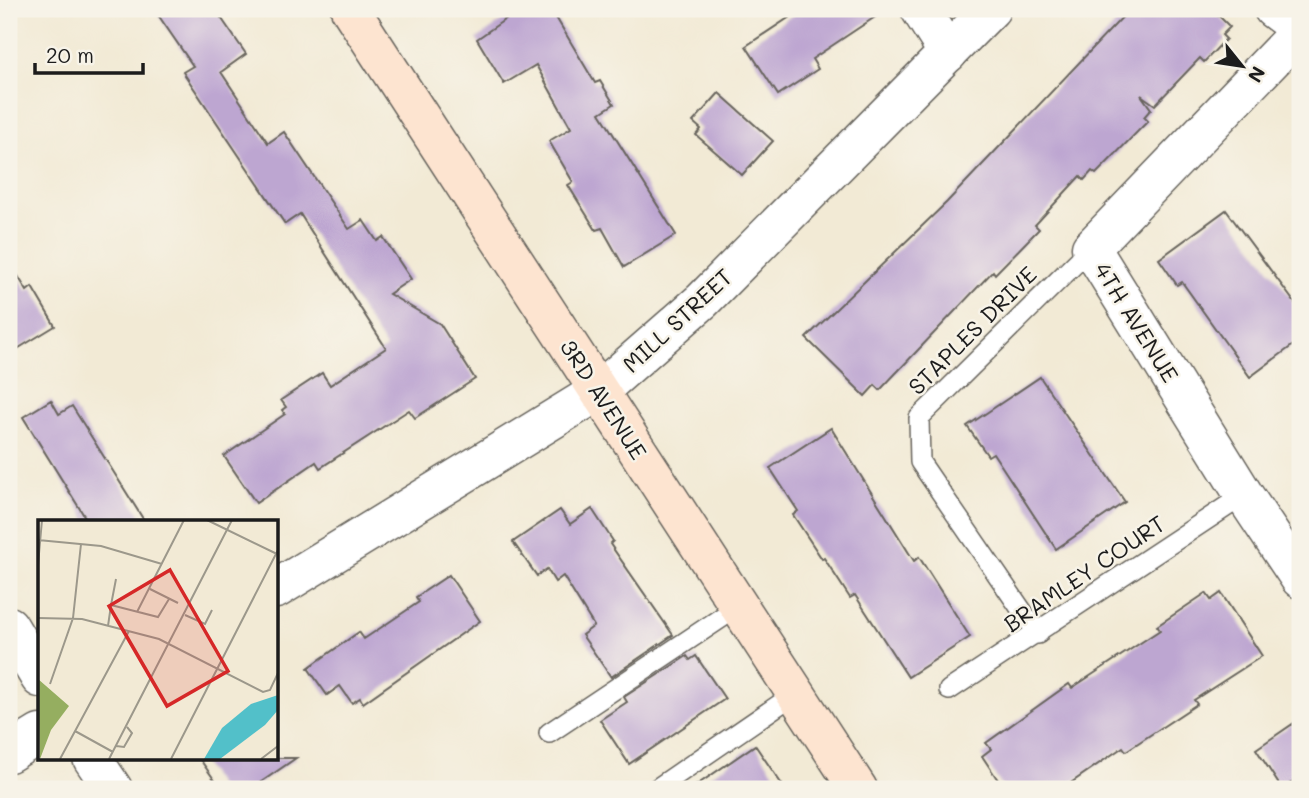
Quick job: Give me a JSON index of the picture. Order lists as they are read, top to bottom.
{
  "streets": {
    "main road": ["3RD AVENUE"],
    "street": ["MILL STREET", "4TH AVENUE"],
    "lane": ["STAPLES DRIVE", "BRAMLEY COURT"]
  },
  "crossings": [
    ["MILL STREET", "3RD AVENUE"],
    ["4TH AVENUE", "STAPLES DRIVE"],
    ["4TH AVENUE", "BRAMLEY COURT"],
    ["STAPLES DRIVE", "BRAMLEY COURT"]
  ],
  "scale_bar": "20 m",
  "north": "bottom right"
}
